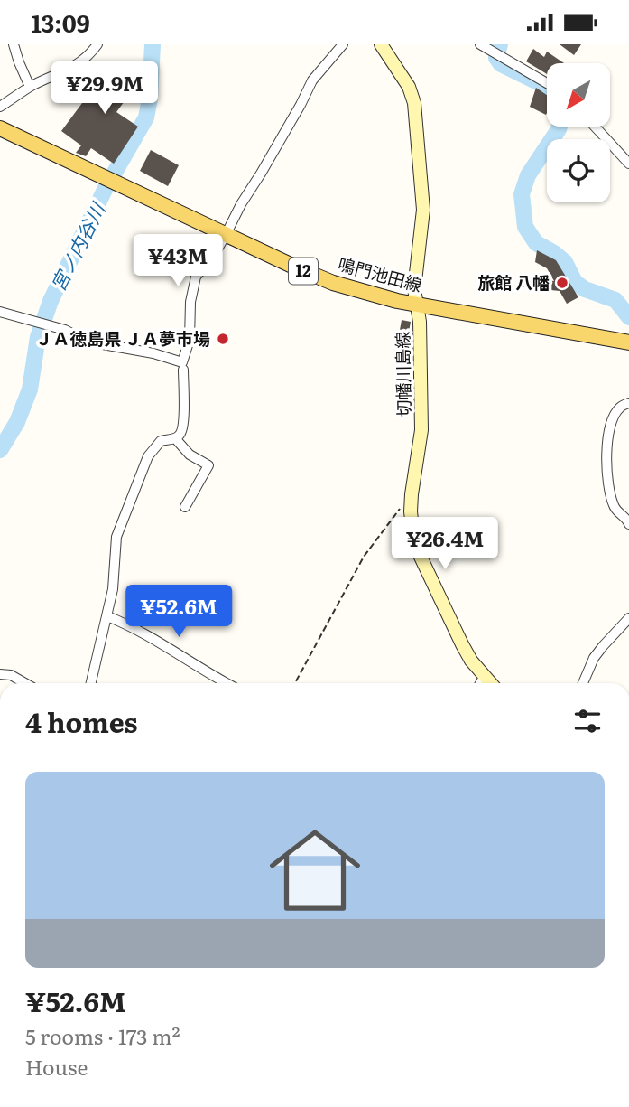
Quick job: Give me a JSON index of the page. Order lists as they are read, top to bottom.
{
  "streets": {
    "main road": ["12", "鳴門池田線", "切幡川島線"]
  },
  "crossings": [
    ["鳴門池田線", "切幡川島線"]
  ],
  "water": ["宮ノ内谷川"],
  "places": ["旅館 八幡", "ＪＡ徳島県 ＪＡ夢市場"],
  "north": "bottom left",
  "page": {
    "status": "13:09",
    "price": [
      "¥29.9M",
      "¥43M",
      "¥26.4M",
      "¥52.6M"
    ],
    "heading": "4 homes",
    "list": [
      {
        "name": "¥52.6M",
        "note": "5 rooms · 173 m² · House"
      }
    ]
  }
}
